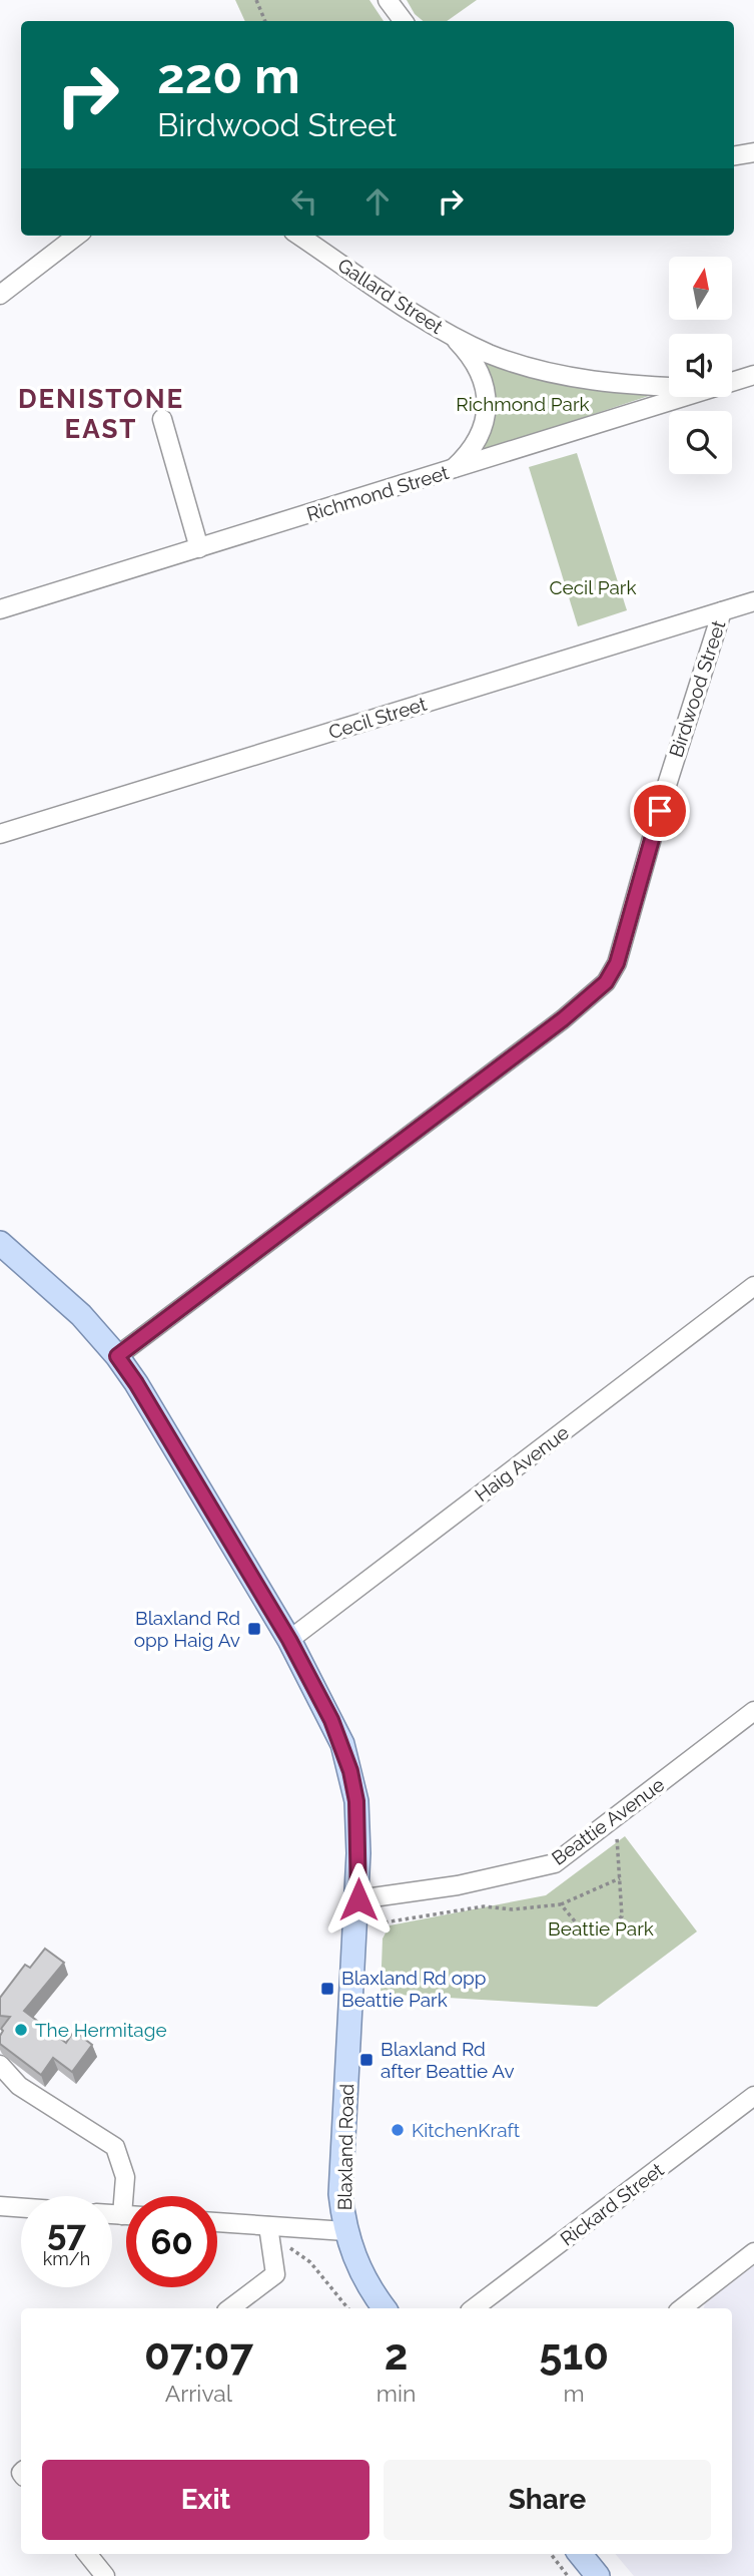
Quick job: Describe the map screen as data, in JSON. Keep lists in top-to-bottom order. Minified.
{"streets":{"main road":["Blaxland Road"],"street":["Gallard Street","Richmond Street","Birdwood Street","Cecil Street","Haig Avenue","Beattie Avenue","Rickard Street"]},"crossings":[["Gallard Street","Richmond Street"],["Birdwood Street","Cecil Street"],["Birdwood Street","Blaxland Road"],["Haig Avenue","Blaxland Road"],["Beattie Avenue","Blaxland Road"]],"districts":["DENISTONE EAST"],"parks":["Richmond Park","Cecil Park","Beattie Park"],"places":{"transit":["Blaxland Rd opp Haig Av","Blaxland Rd opp Beattie Park","Blaxland Rd after Beattie Av"],"other":["The Hermitage","KitchenKraft"]},"north":"top","page":{"turn":["220 m","Birdwood Street"],"speed":"57 km/h","limit":"60","eta":["07:07","Arrival","2","min","510","m"],"buttons":["Exit","Share"]}}
